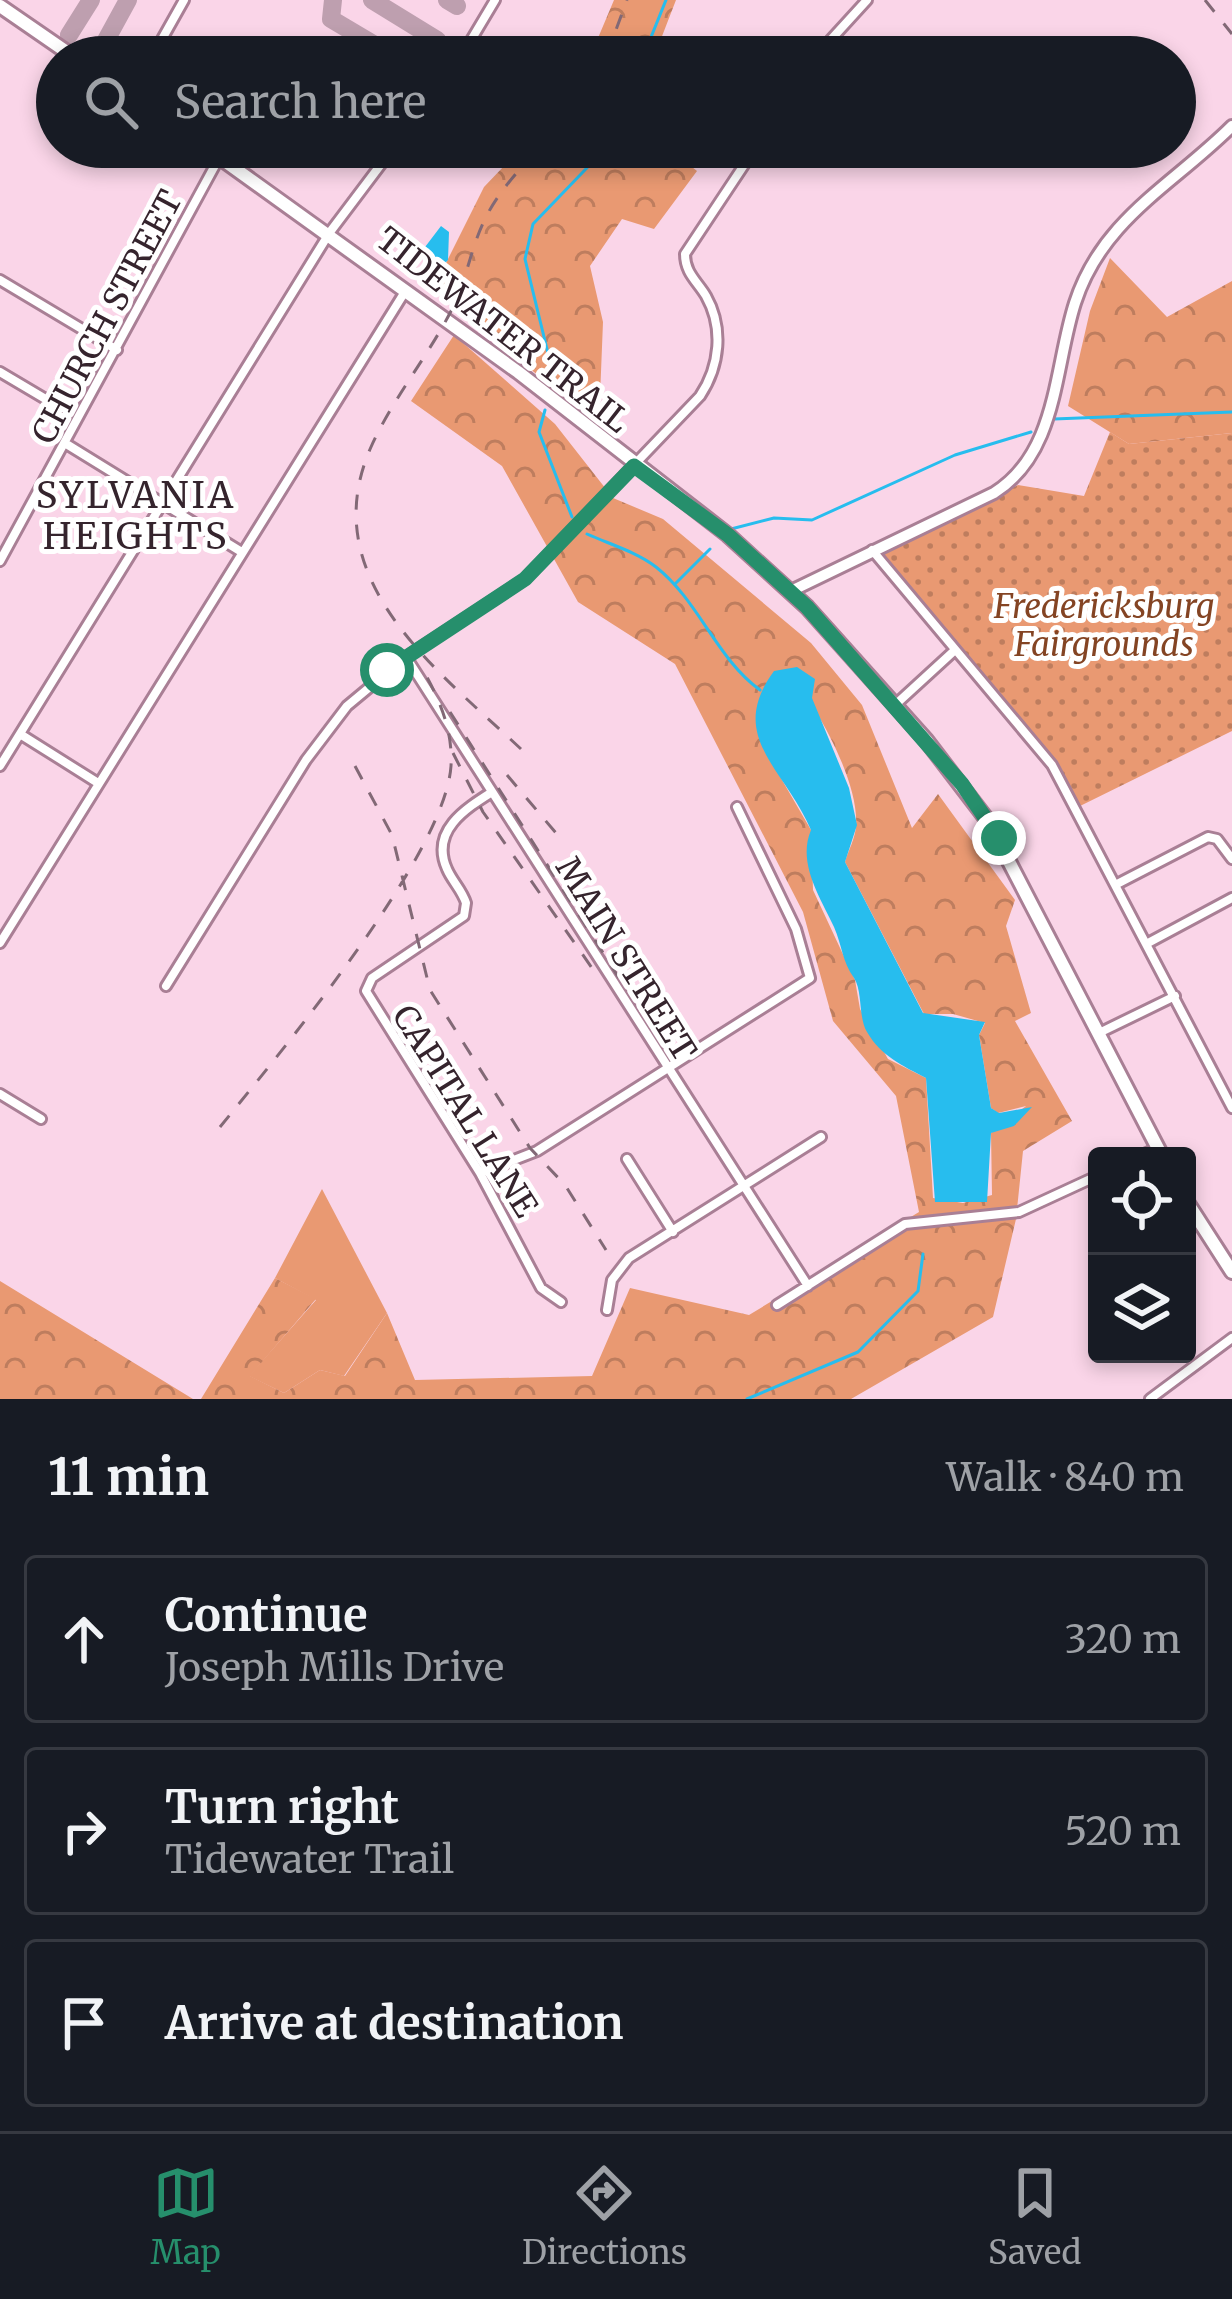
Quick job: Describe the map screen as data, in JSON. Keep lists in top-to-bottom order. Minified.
{"streets":{"main road":["TIDEWATER TRAIL"],"street":["CHURCH STREET","MAIN STREET","CAPITAL LANE"]},"crossings":[["MAIN STREET","CAPITAL LANE"]],"districts":["SYLVANIA HEIGHTS"],"parks":["Fredericksburg Fairgrounds"],"page":{"search":"Search here","heading":["11 min","Walk · 840 m"],"list":[["Continue","Joseph Mills Drive","320 m"],["Turn right","Tidewater Trail","520 m"],"Arrive at destination"],"nav":["Map","Directions","Saved"]}}
